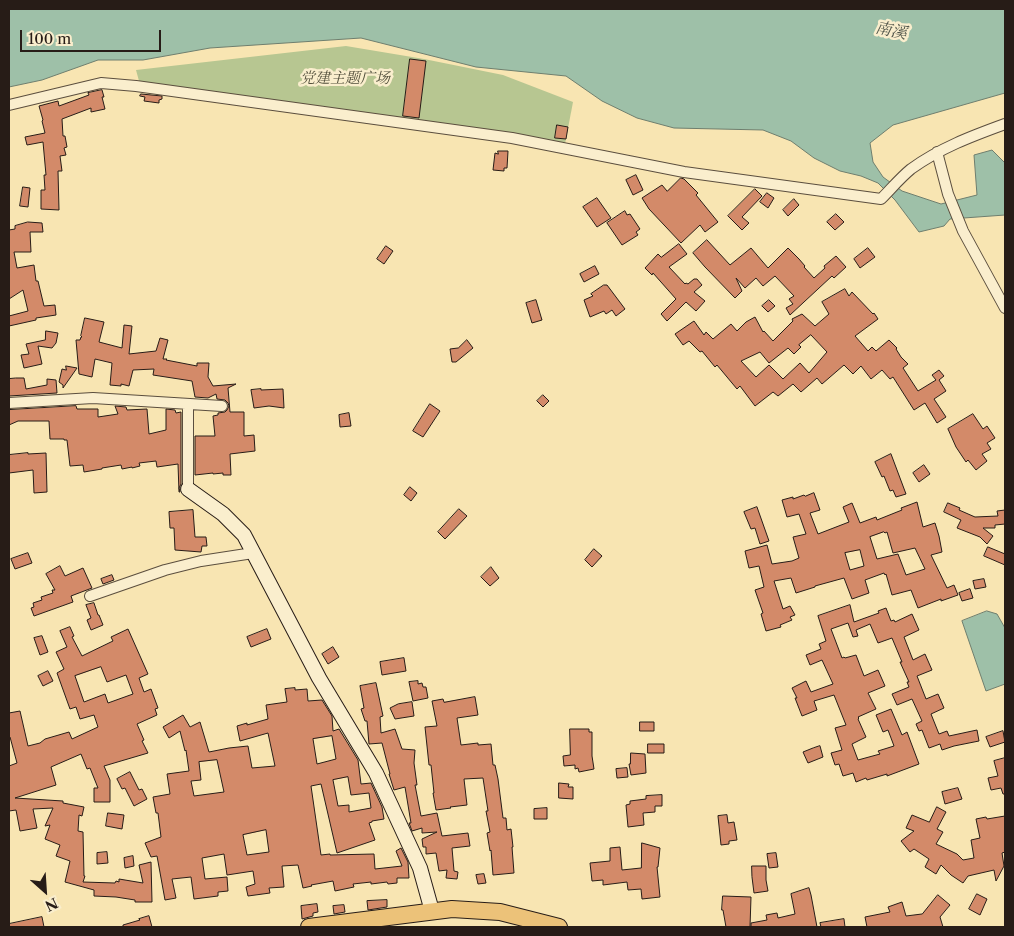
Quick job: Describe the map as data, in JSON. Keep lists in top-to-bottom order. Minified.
{"water":["南溪"],"parks":["党建主题广场"],"scale_bar":"100 m","north":"bottom right"}
